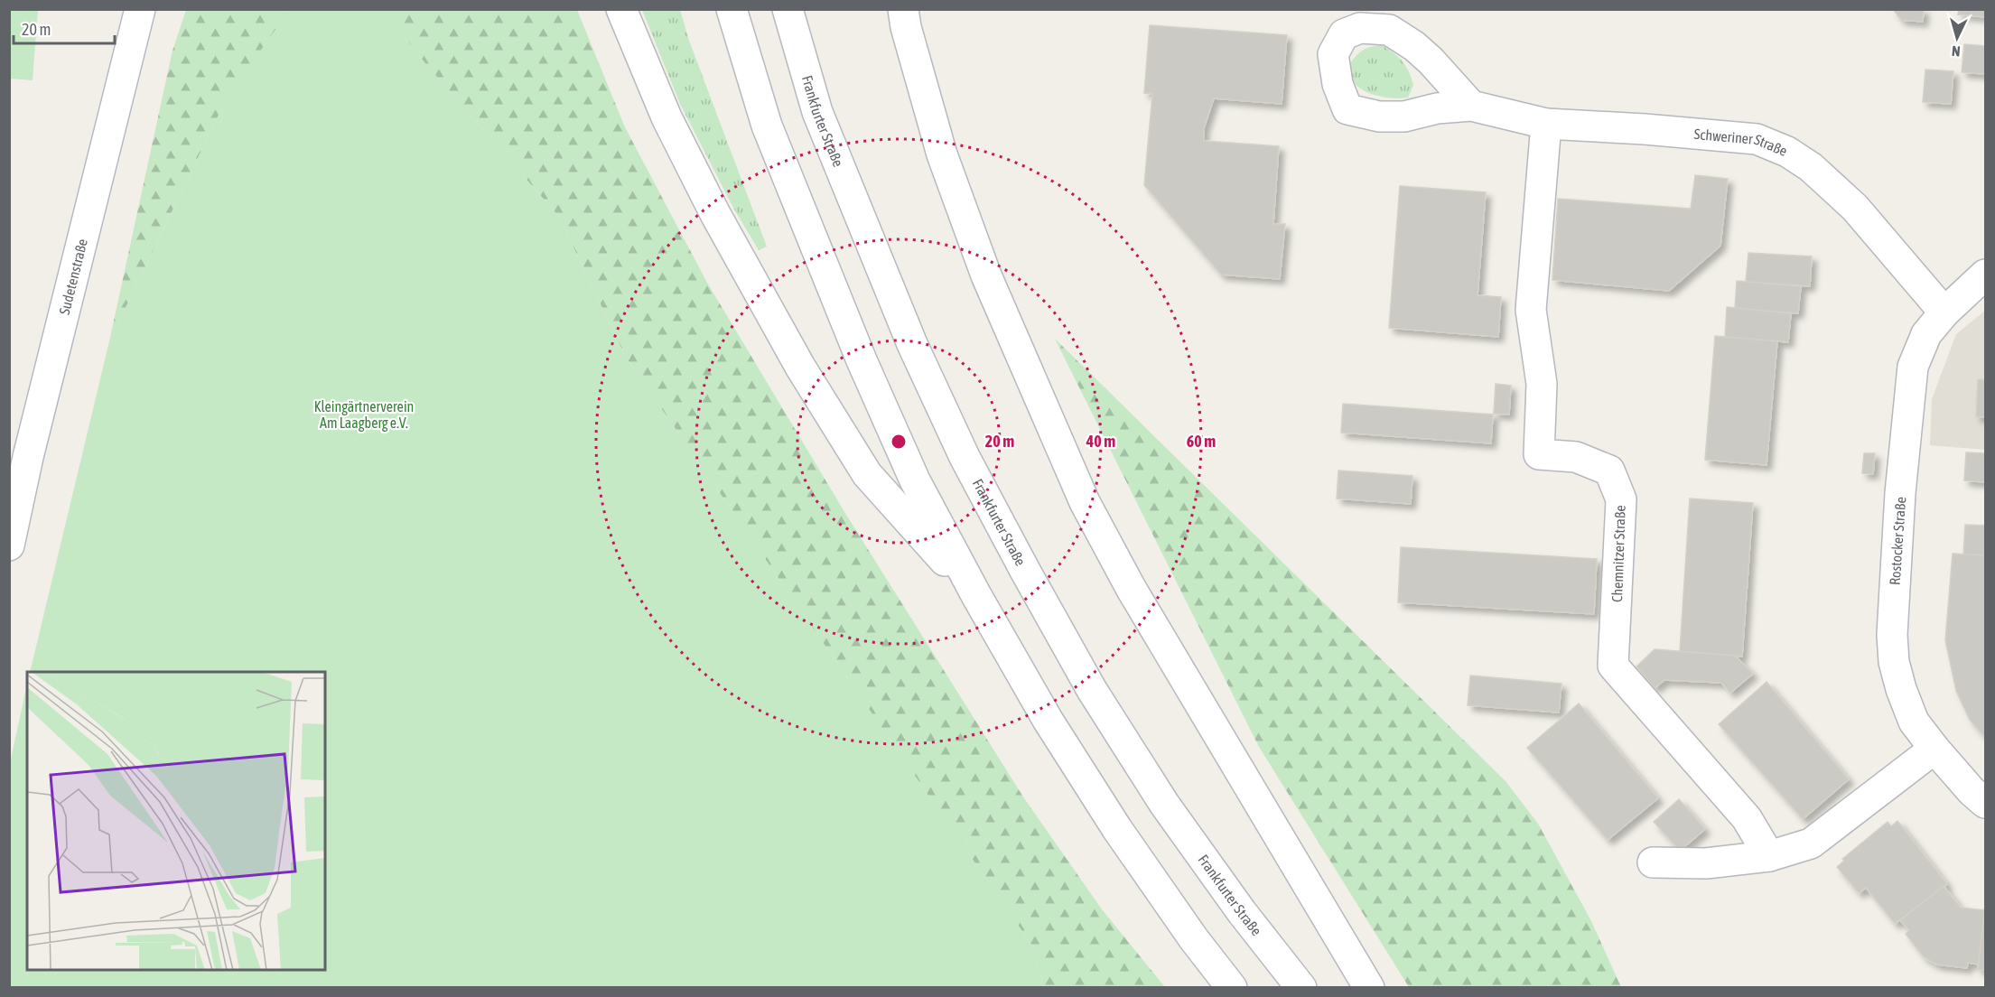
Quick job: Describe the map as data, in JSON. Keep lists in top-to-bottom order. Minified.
{"streets":{"street":["Frankfurter Straße","Schweriner Straße","Sudetenstraße","Rostocker Straße","Chemnitzer Straße"]},"crossings":[["Schweriner Straße","Rostocker Straße"],["Schweriner Straße","Chemnitzer Straße"]],"parks":["Kleingärtnerverein Am Laagberg e.V."],"scale_bar":"20 m","north":"bottom","rings":["20 m","40 m","60 m"]}
